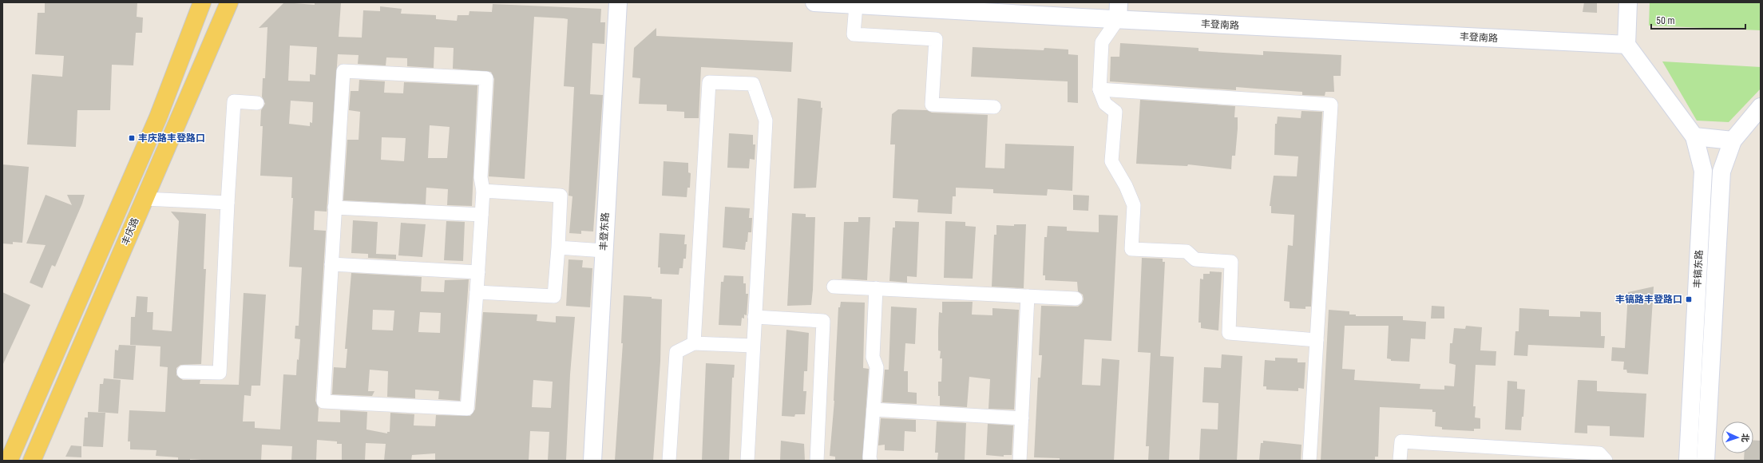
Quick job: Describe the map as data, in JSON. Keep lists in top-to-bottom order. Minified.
{"streets":{"main road":["丰庆路"],"street":["丰登南路","丰登东路","丰镐东路"]},"crossings":[["丰登南路","丰镐东路"]],"places":{"transit":["丰庆路丰登路口","丰镐路丰登路口"]},"scale_bar":"50 m","north":"right"}
